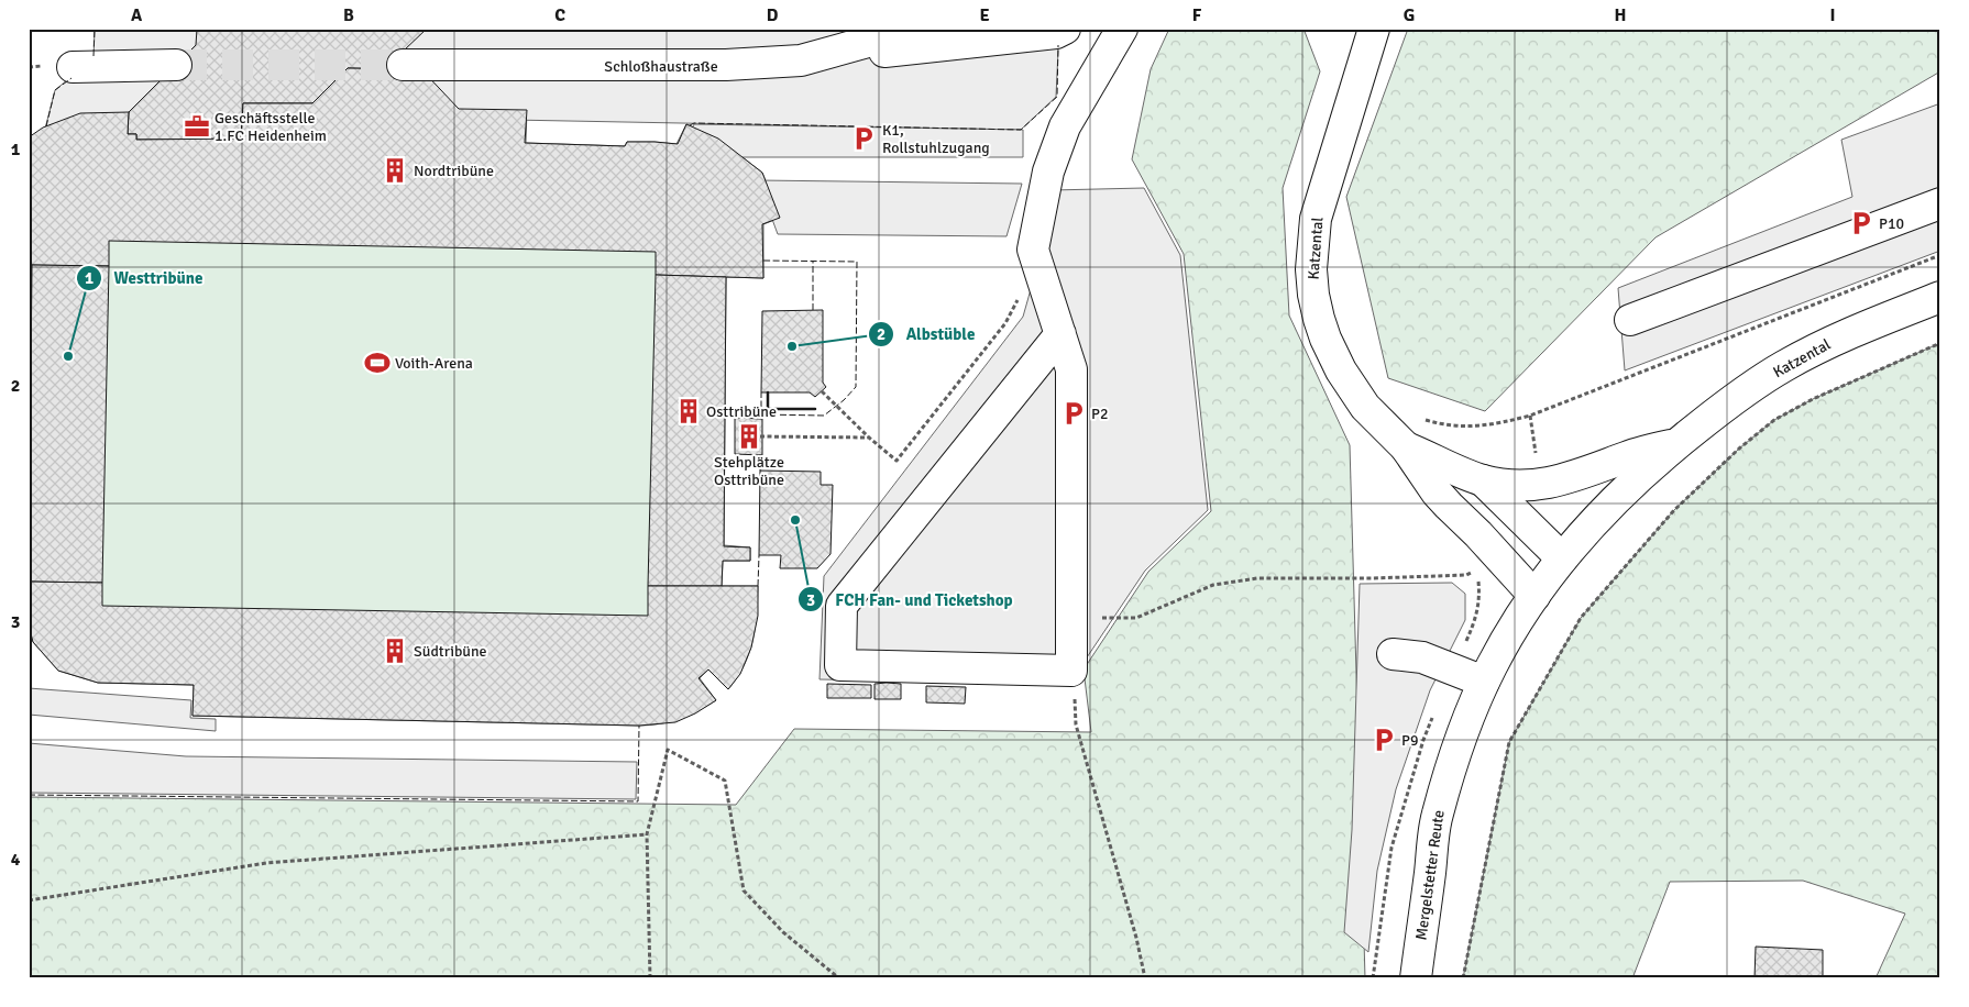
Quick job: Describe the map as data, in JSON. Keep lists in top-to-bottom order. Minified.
{"streets":{"street":["Schloßhaustraße","Katzental","Mergelstetter Reute"]},"crossings":[["Katzental","Mergelstetter Reute"]],"places":{"office":["Geschäftsstelle 1.FC Heidenheim"],"parking":["K1, Rollstuhlzugang","P10","P2","P9"],"building":["Nordtribüne","Osttribüne","Stehplätze Osttribüne","Südtribüne"],"other":["Albstüble","Westtribüne","FCH Fan- und Ticketshop"],"sports":["Voith-Arena"]},"grid":{"columns":["A","B","C","D","E","F","G","H","I"],"rows":["1","2","3","4"]}}
